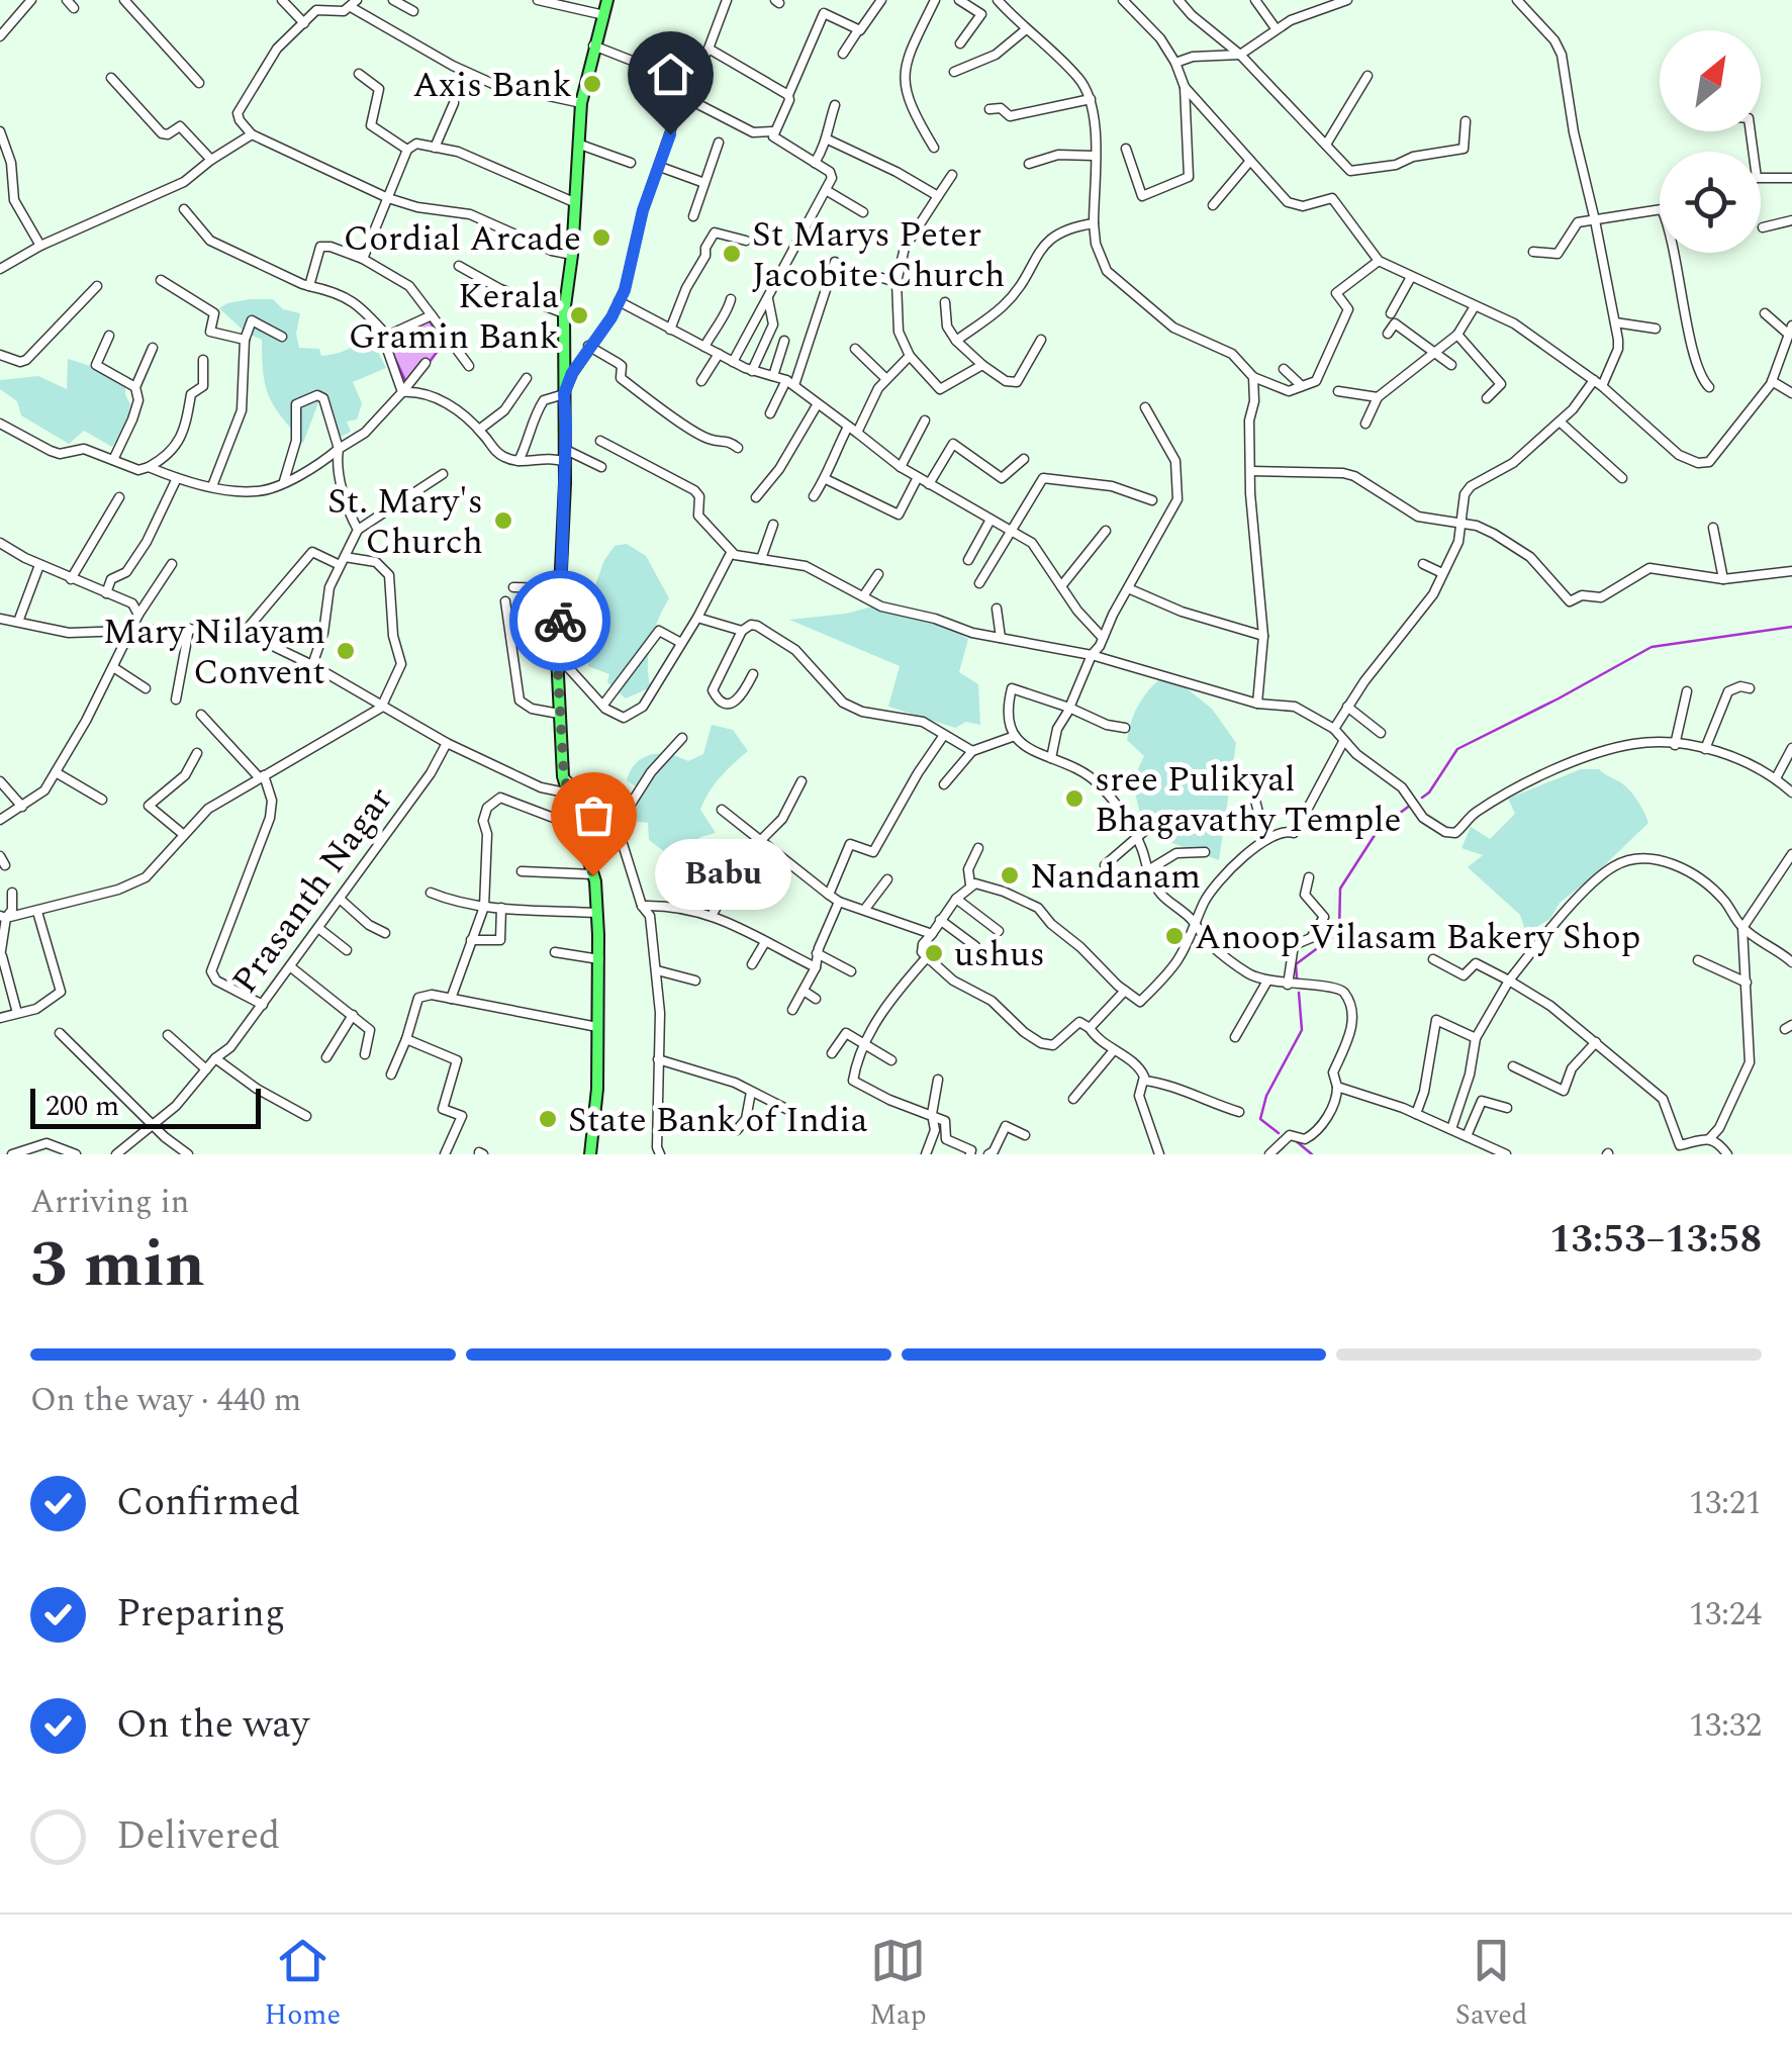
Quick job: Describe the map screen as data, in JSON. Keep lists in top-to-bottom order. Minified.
{"streets":{"street":["Prasanth Nagar"]},"places":["Axis Bank","Cordial Arcade","St Marys Peter Jacobite Church","Kerala Gramin Bank","St. Mary's Church","Mary Nilayam Convent","sree Pulikyal Bhagavathy Temple","Babu","Nandanam","Anoop Vilasam Bakery Shop","ushus","State Bank of India"],"scale_bar":"200 m","north":"top right","page":{"bubble":"Babu","scale":"200 m","heading":["3 min","Arriving in","13:53–13:58"],"bar":"On the way · 440 m","list":[["Confirmed","13:21"],["Preparing","13:24"],["On the way","13:32"],"Delivered"],"tabs":["Home","Map","Saved"]}}
